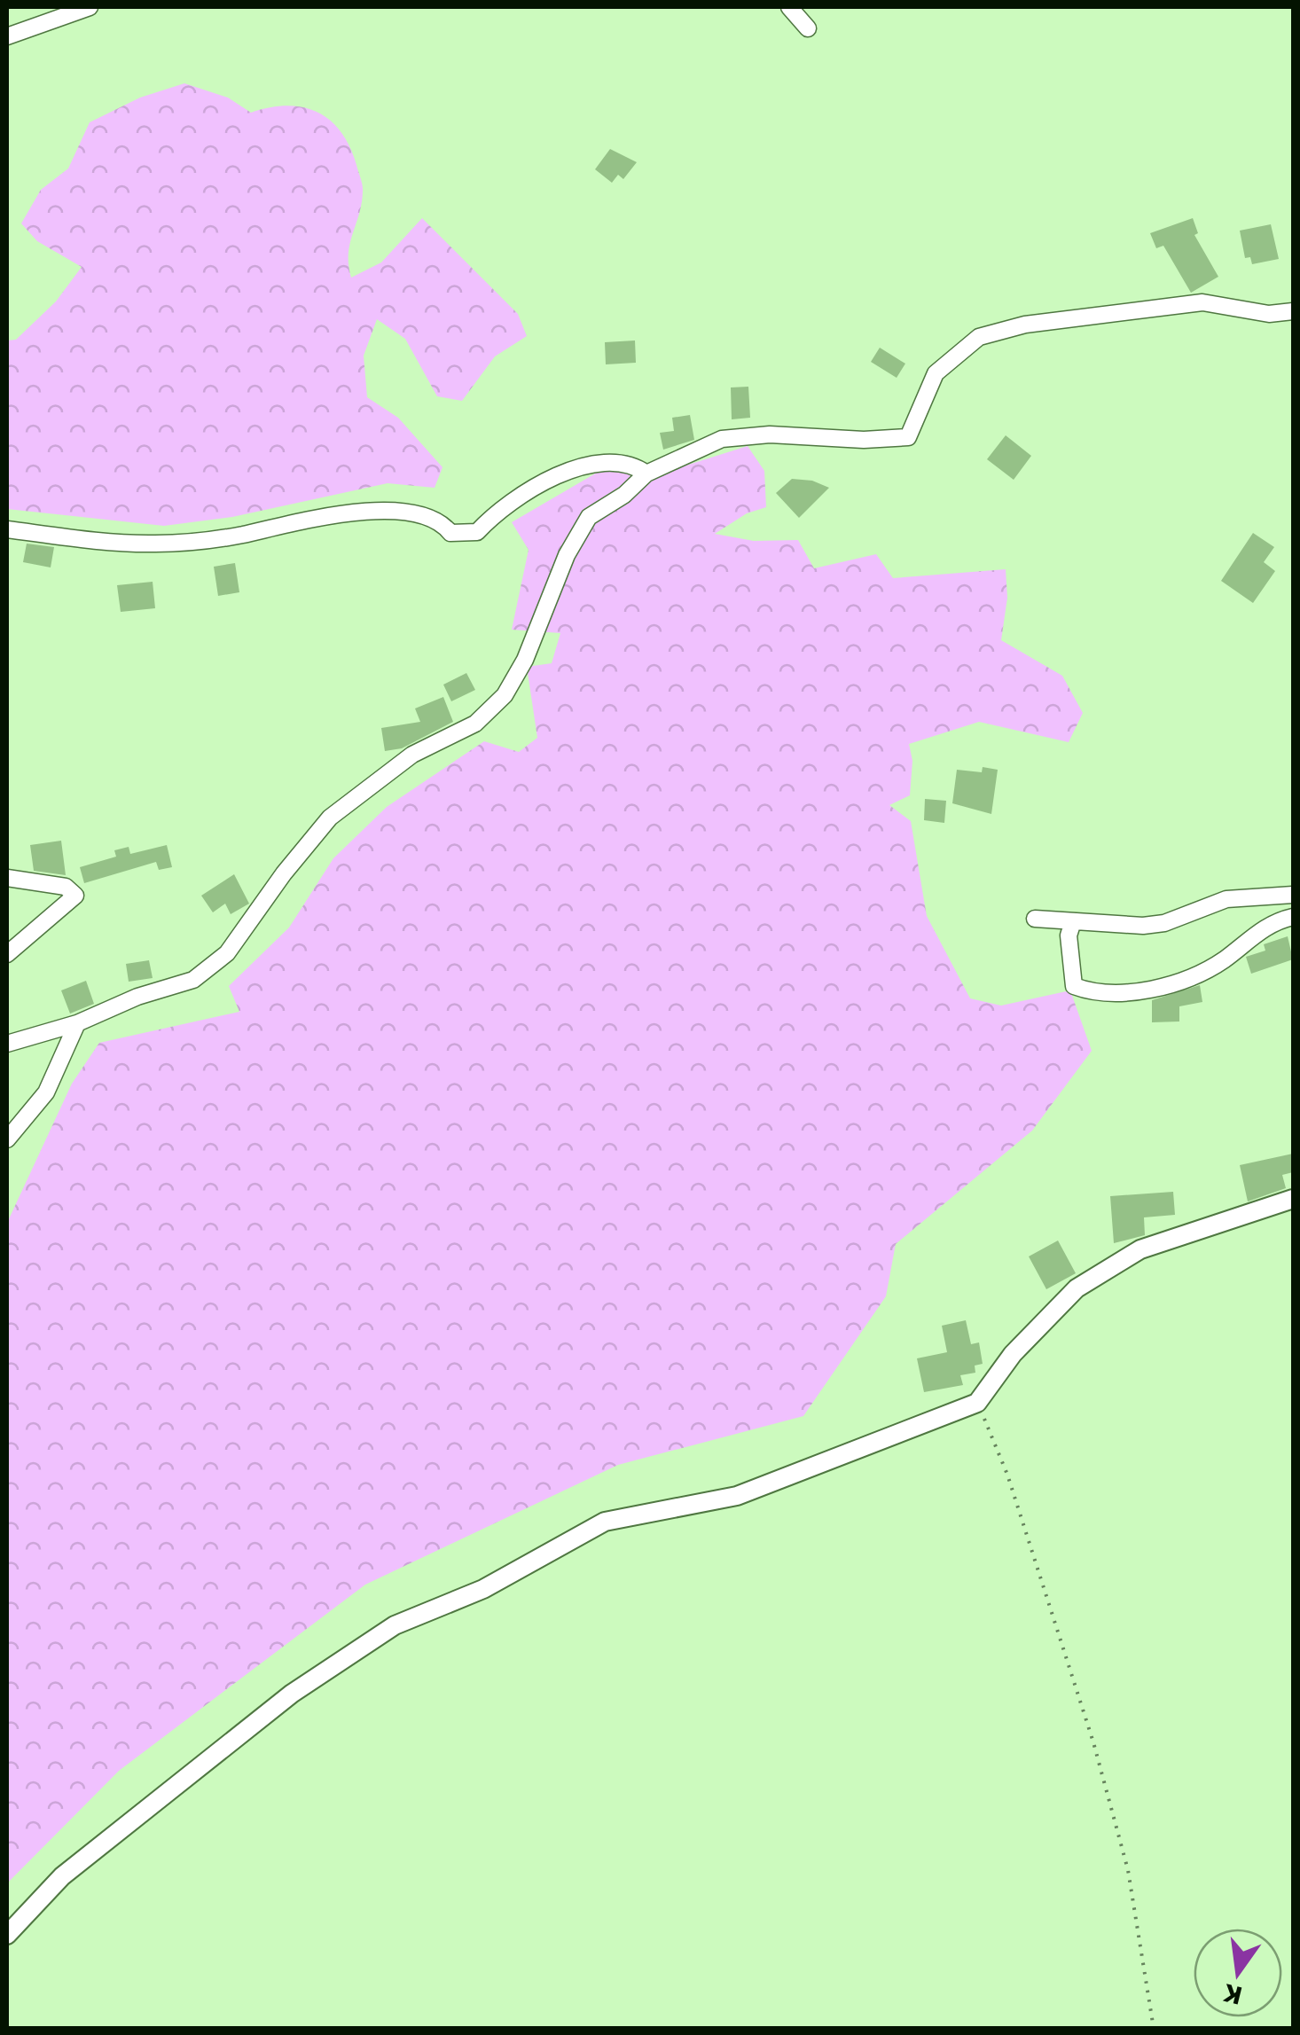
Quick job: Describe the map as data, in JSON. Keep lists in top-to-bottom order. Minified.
{"north":"bottom"}
